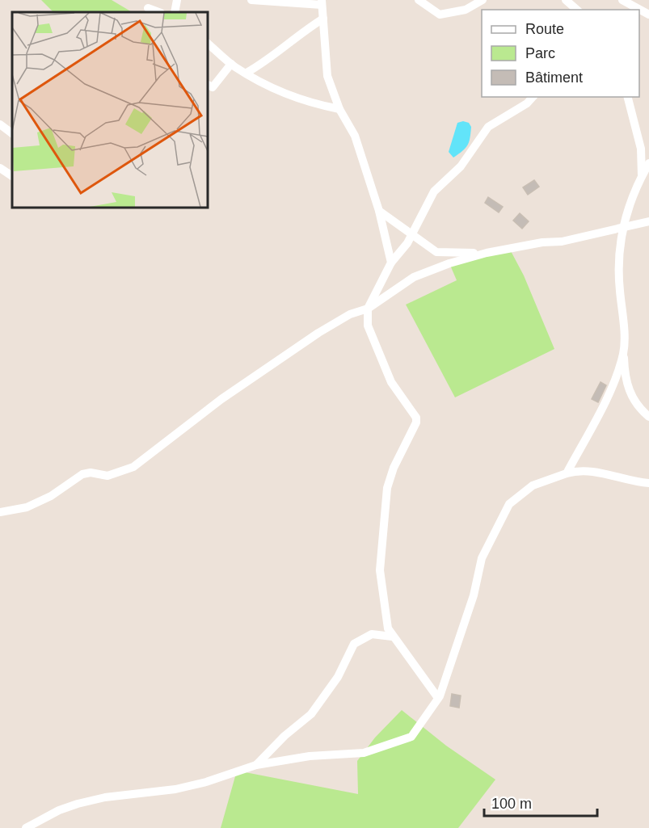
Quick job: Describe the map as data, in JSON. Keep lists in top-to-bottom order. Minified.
{"legend":["Route","Parc","Bâtiment"],"scale_bar":"100 m"}
